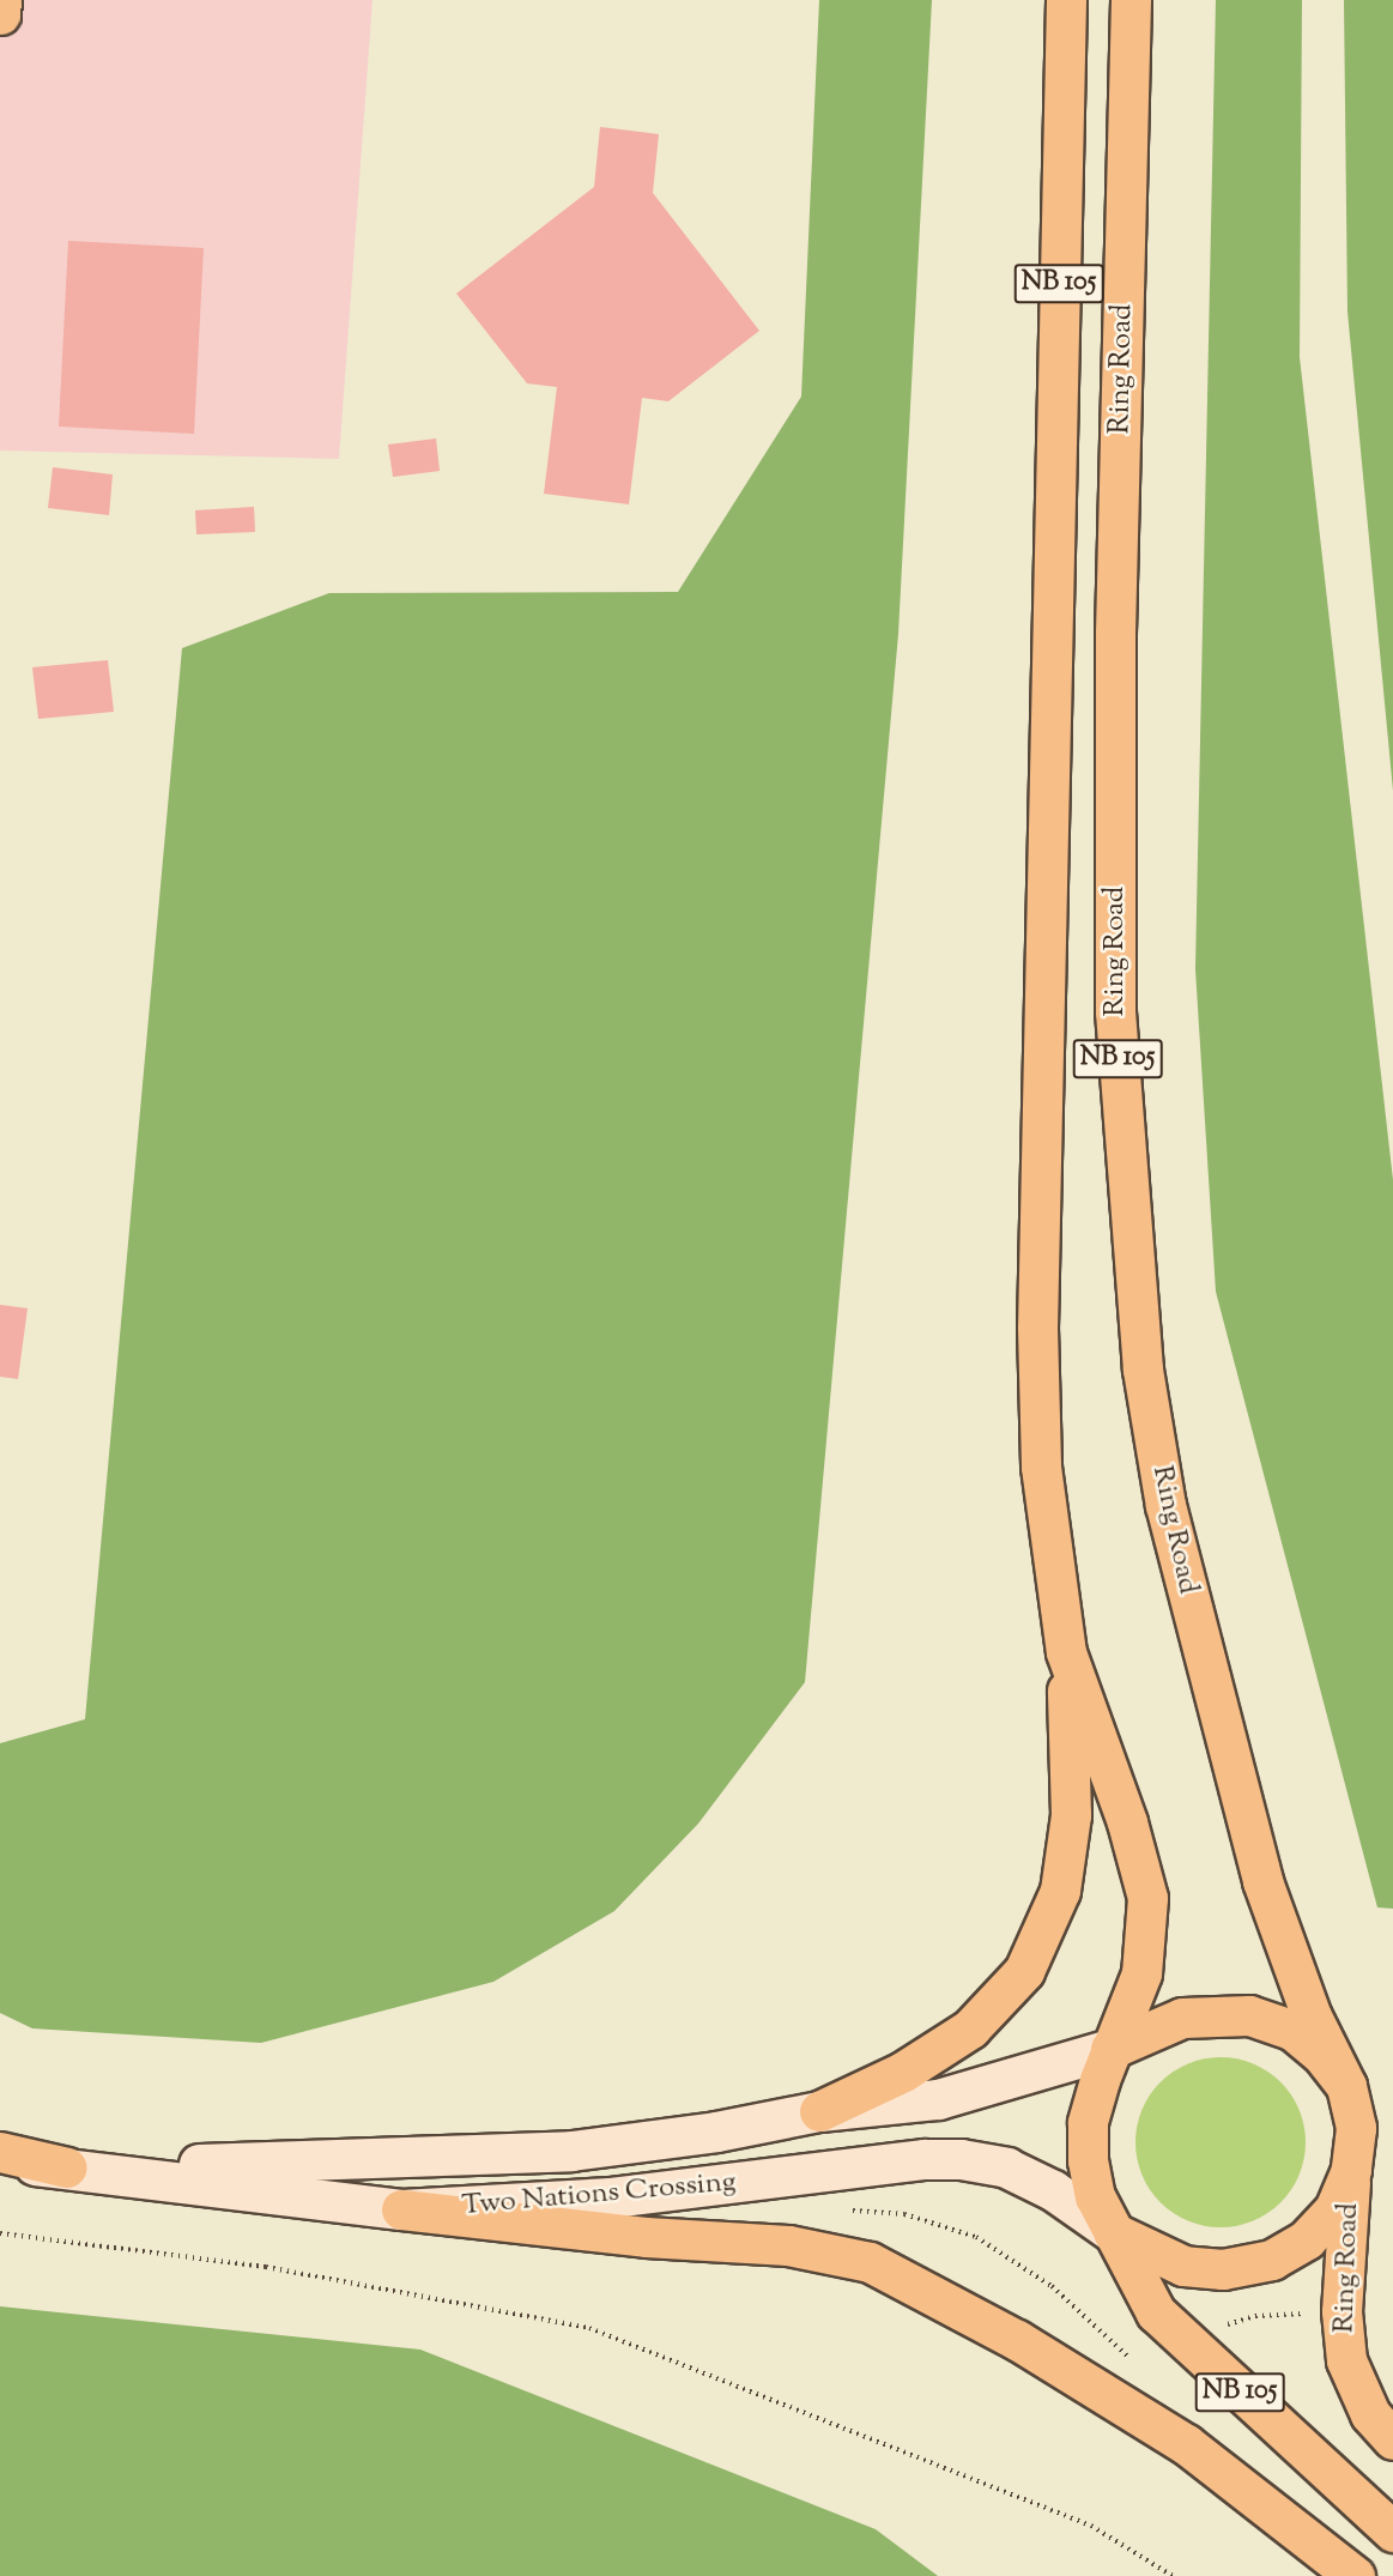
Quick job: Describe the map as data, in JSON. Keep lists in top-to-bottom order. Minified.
{"streets":{"main road":["NB 105","Ring Road","Two Nations Crossing"]},"crossings":[["NB 105","Two Nations Crossing"]]}
